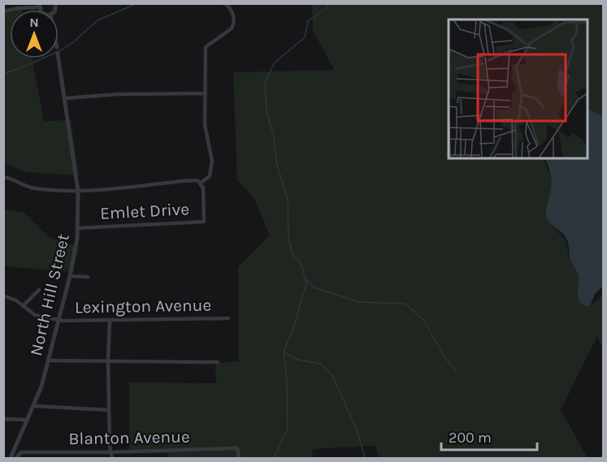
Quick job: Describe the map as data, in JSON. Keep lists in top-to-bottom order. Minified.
{"streets":{"street":["Emlet Drive","North Hill Street","Lexington Avenue","Blanton Avenue"]},"crossings":[["Emlet Drive","North Hill Street"],["North Hill Street","Lexington Avenue"]],"scale_bar":"200 m","north":"top"}
